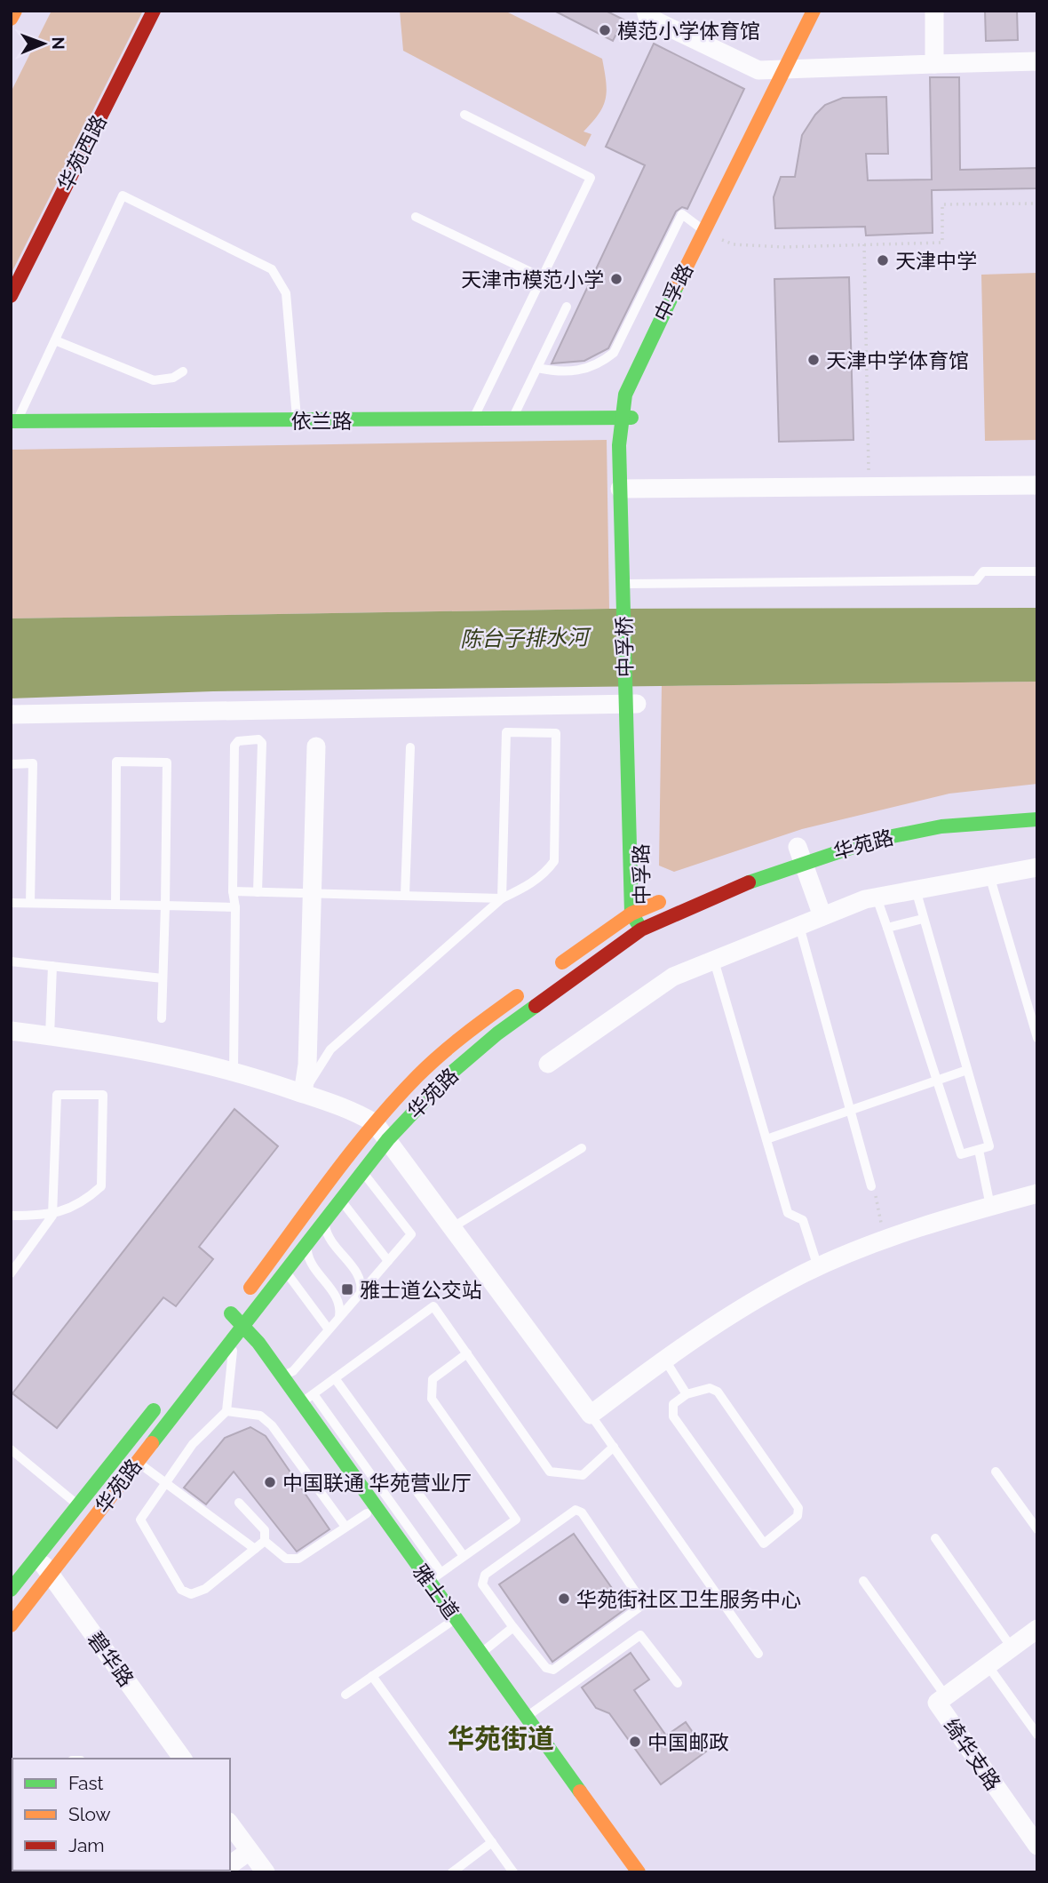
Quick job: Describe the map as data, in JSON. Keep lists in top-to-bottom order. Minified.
{"streets":{"main road":["华苑西路","中孚路","依兰路","中孚桥","华苑路","雅士道"],"street":["碧华路","绮华支路"]},"crossings":[["中孚路","依兰路"],["中孚路","中孚桥"],["中孚路","华苑路"],["华苑路","雅士道"],["华苑路","碧华路"]],"districts":["华苑街道"],"water":["陈台子排水河"],"places":{"other":["模范小学体育馆","天津中学","天津市模范小学","天津中学体育馆","中国联通 华苑营业厅","华苑街社区卫生服务中心","中国邮政"],"transit":["雅士道公交站"]},"legend":["Fast","Slow","Jam"],"north":"right"}
